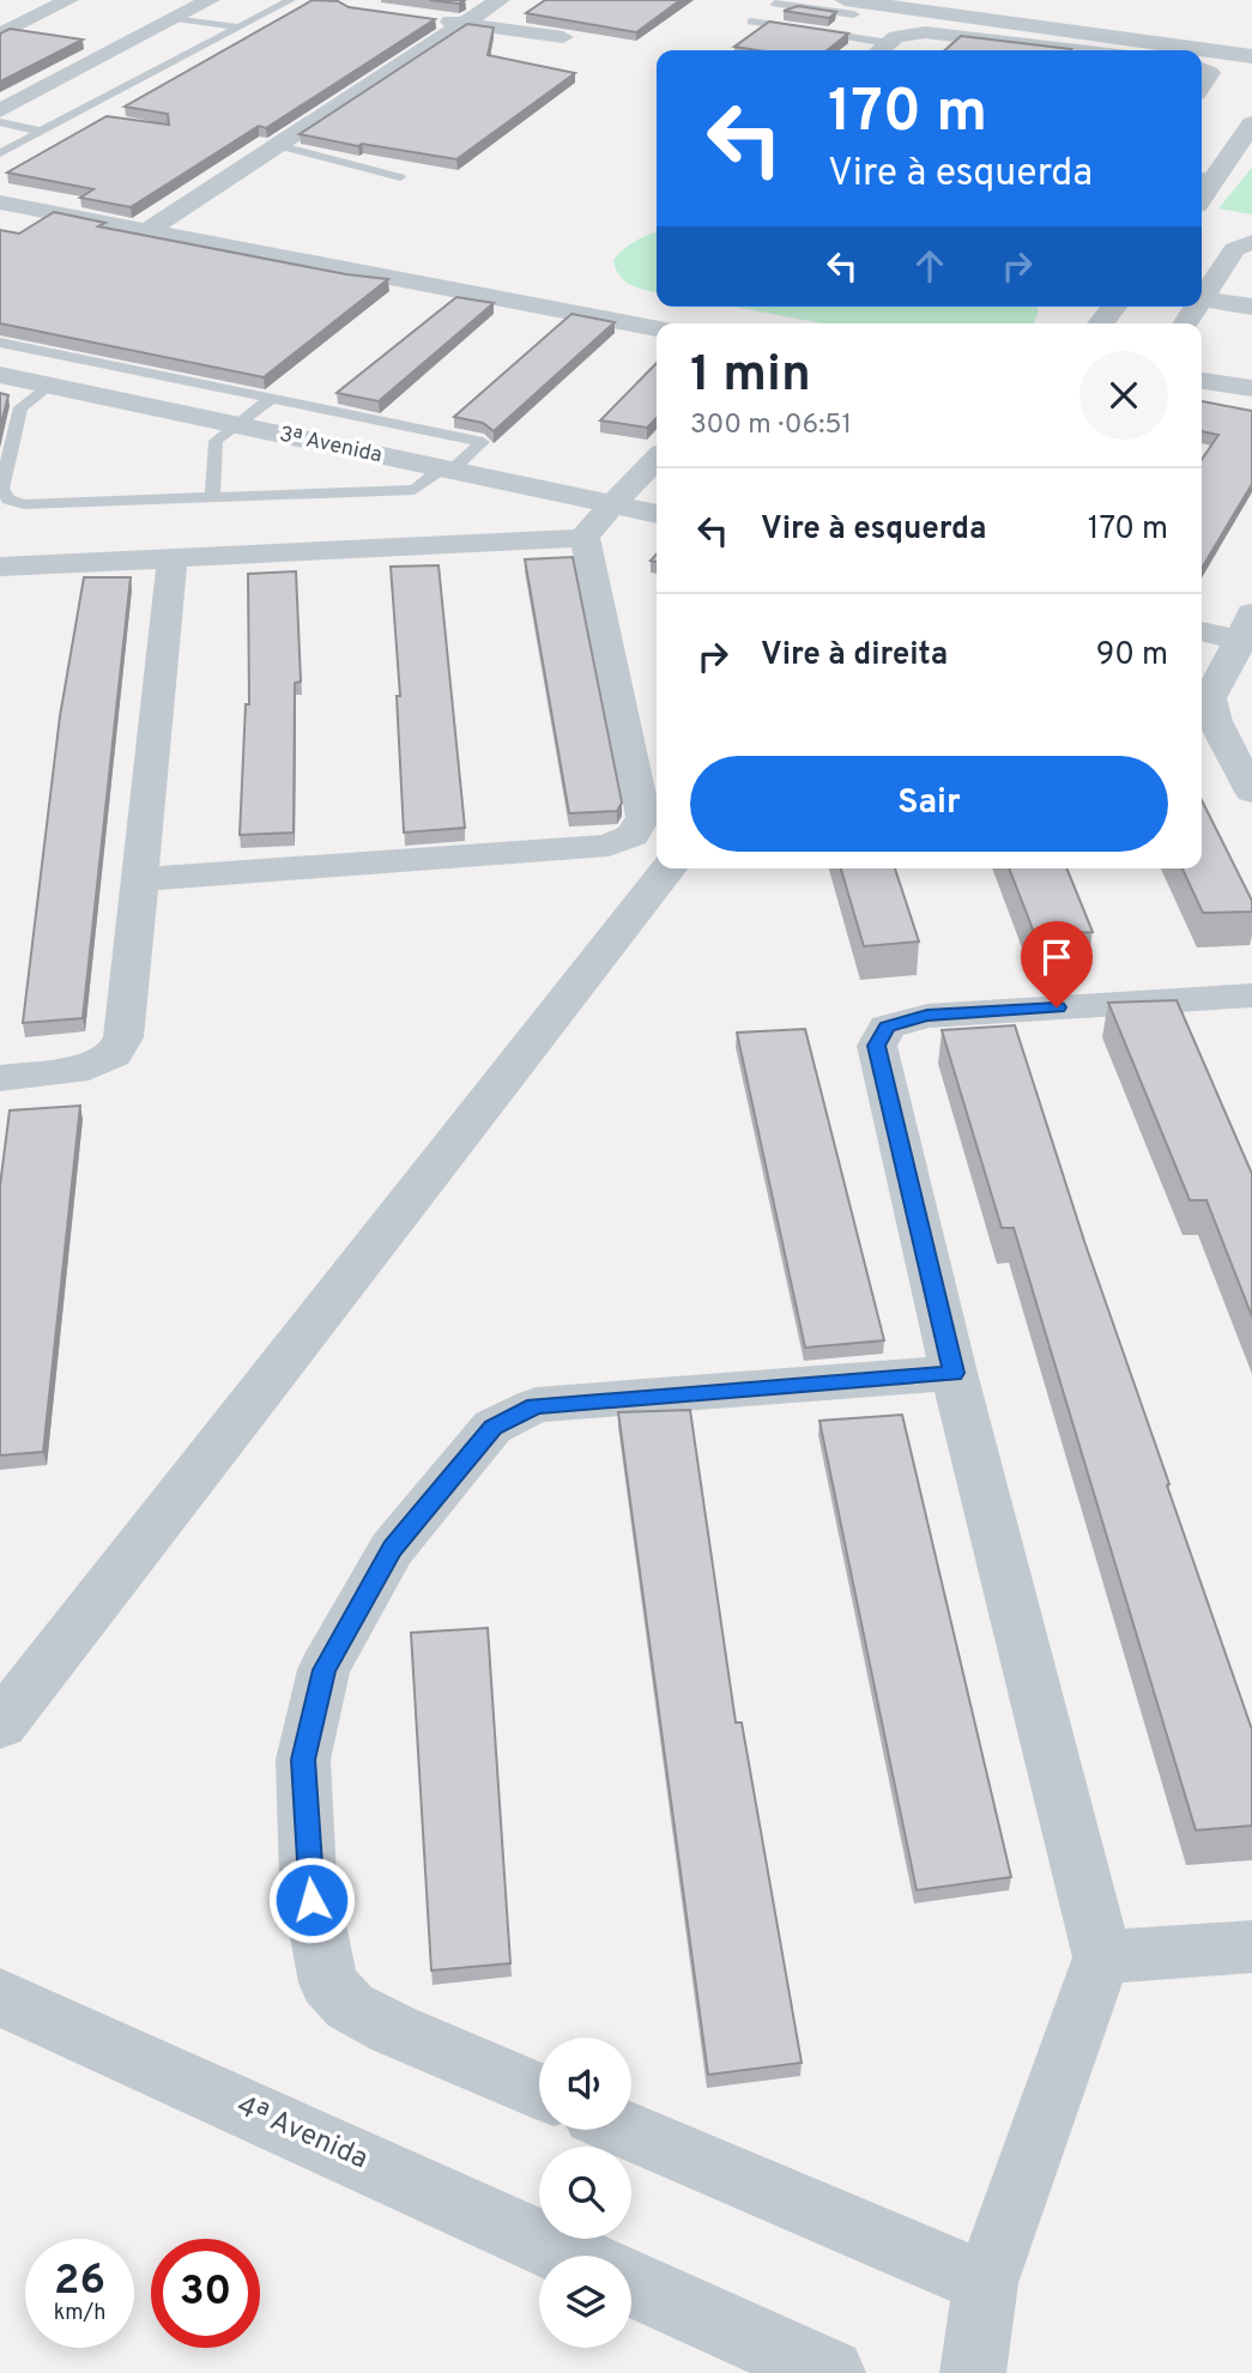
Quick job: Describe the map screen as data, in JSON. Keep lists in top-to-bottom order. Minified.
{"streets":{"street":["3ª Avenida","4ª Avenida"]},"page":{"turn":["170 m","Vire à esquerda"],"heading":["1 min","300 m · 06:51"],"list":[{"name":"Vire à esquerda","value":"170 m"},{"name":"Vire à direita","value":"90 m"}],"buttons":"Sair","speed":"26 km/h","limit":"30"}}
